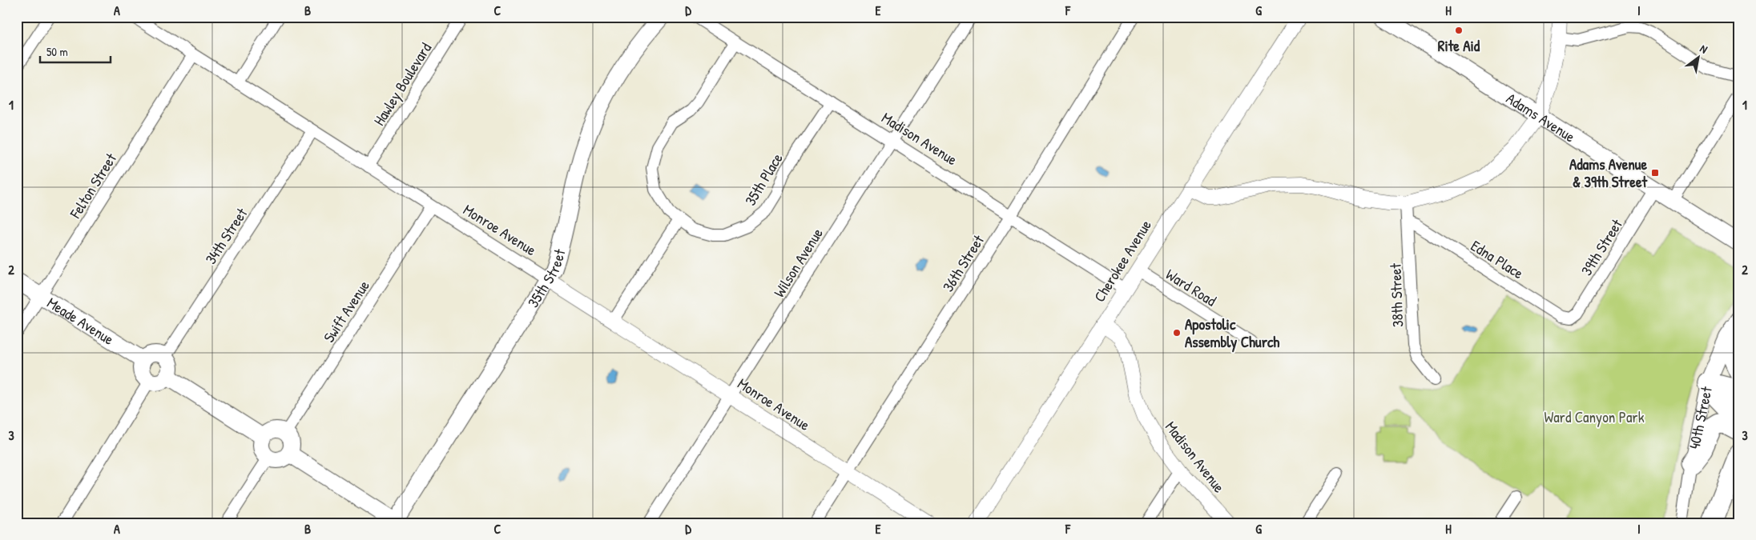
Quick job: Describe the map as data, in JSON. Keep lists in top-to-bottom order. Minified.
{"streets":{"main road":["Adams Avenue","35th Street","Meade Avenue","40th Street"],"street":["Hawley Boulevard","Madison Avenue","35th Place","Felton Street","Monroe Avenue","34th Street","39th Street","Edna Place","Cherokee Avenue","Wilson Avenue","36th Street","Ward Road","38th Street","Swift Avenue"]},"crossings":[["Hawley Boulevard","Monroe Avenue"],["Adams Avenue","39th Street"],["Madison Avenue","35th Place"],["Madison Avenue","Cherokee Avenue"],["Madison Avenue","Wilson Avenue"],["Madison Avenue","36th Street"],["Felton Street","Monroe Avenue"],["Felton Street","Meade Avenue"],["Monroe Avenue","34th Street"],["Monroe Avenue","Wilson Avenue"],["Monroe Avenue","36th Street"],["Monroe Avenue","35th Street"],["Monroe Avenue","Swift Avenue"],["34th Street","Meade Avenue"],["39th Street","Edna Place"],["Edna Place","38th Street"],["Cherokee Avenue","Ward Road"]],"parks":["Ward Canyon Park"],"places":{"other":["Rite Aid","Apostolic Assembly Church"],"transit":["Adams Avenue & 39th Street"]},"scale_bar":"50 m","north":"top right","grid":{"columns":["A","B","C","D","E","F","G","H","I"],"rows":["1","2","3"]}}
